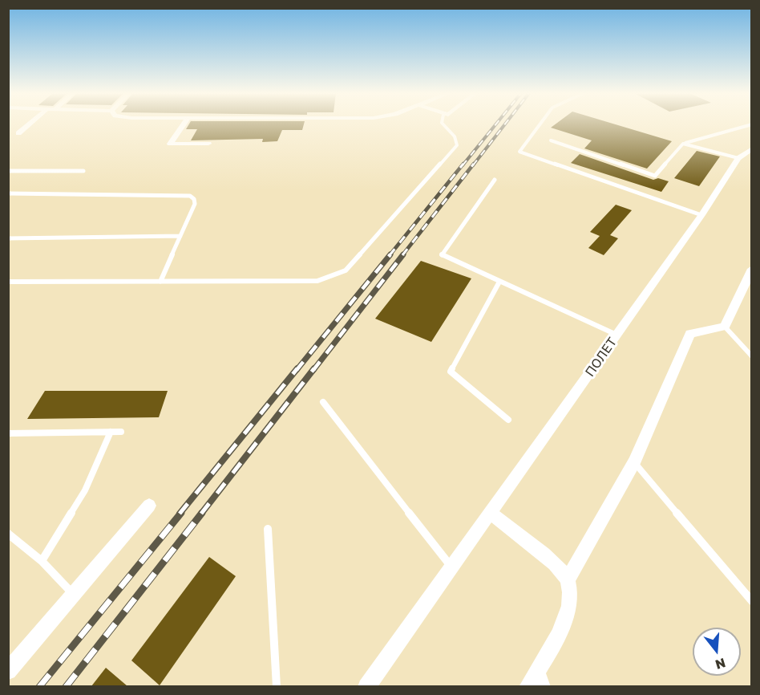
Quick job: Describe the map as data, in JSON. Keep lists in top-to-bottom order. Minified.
{"streets":{"street":["ПОЛЕТ"]},"north":"bottom"}
